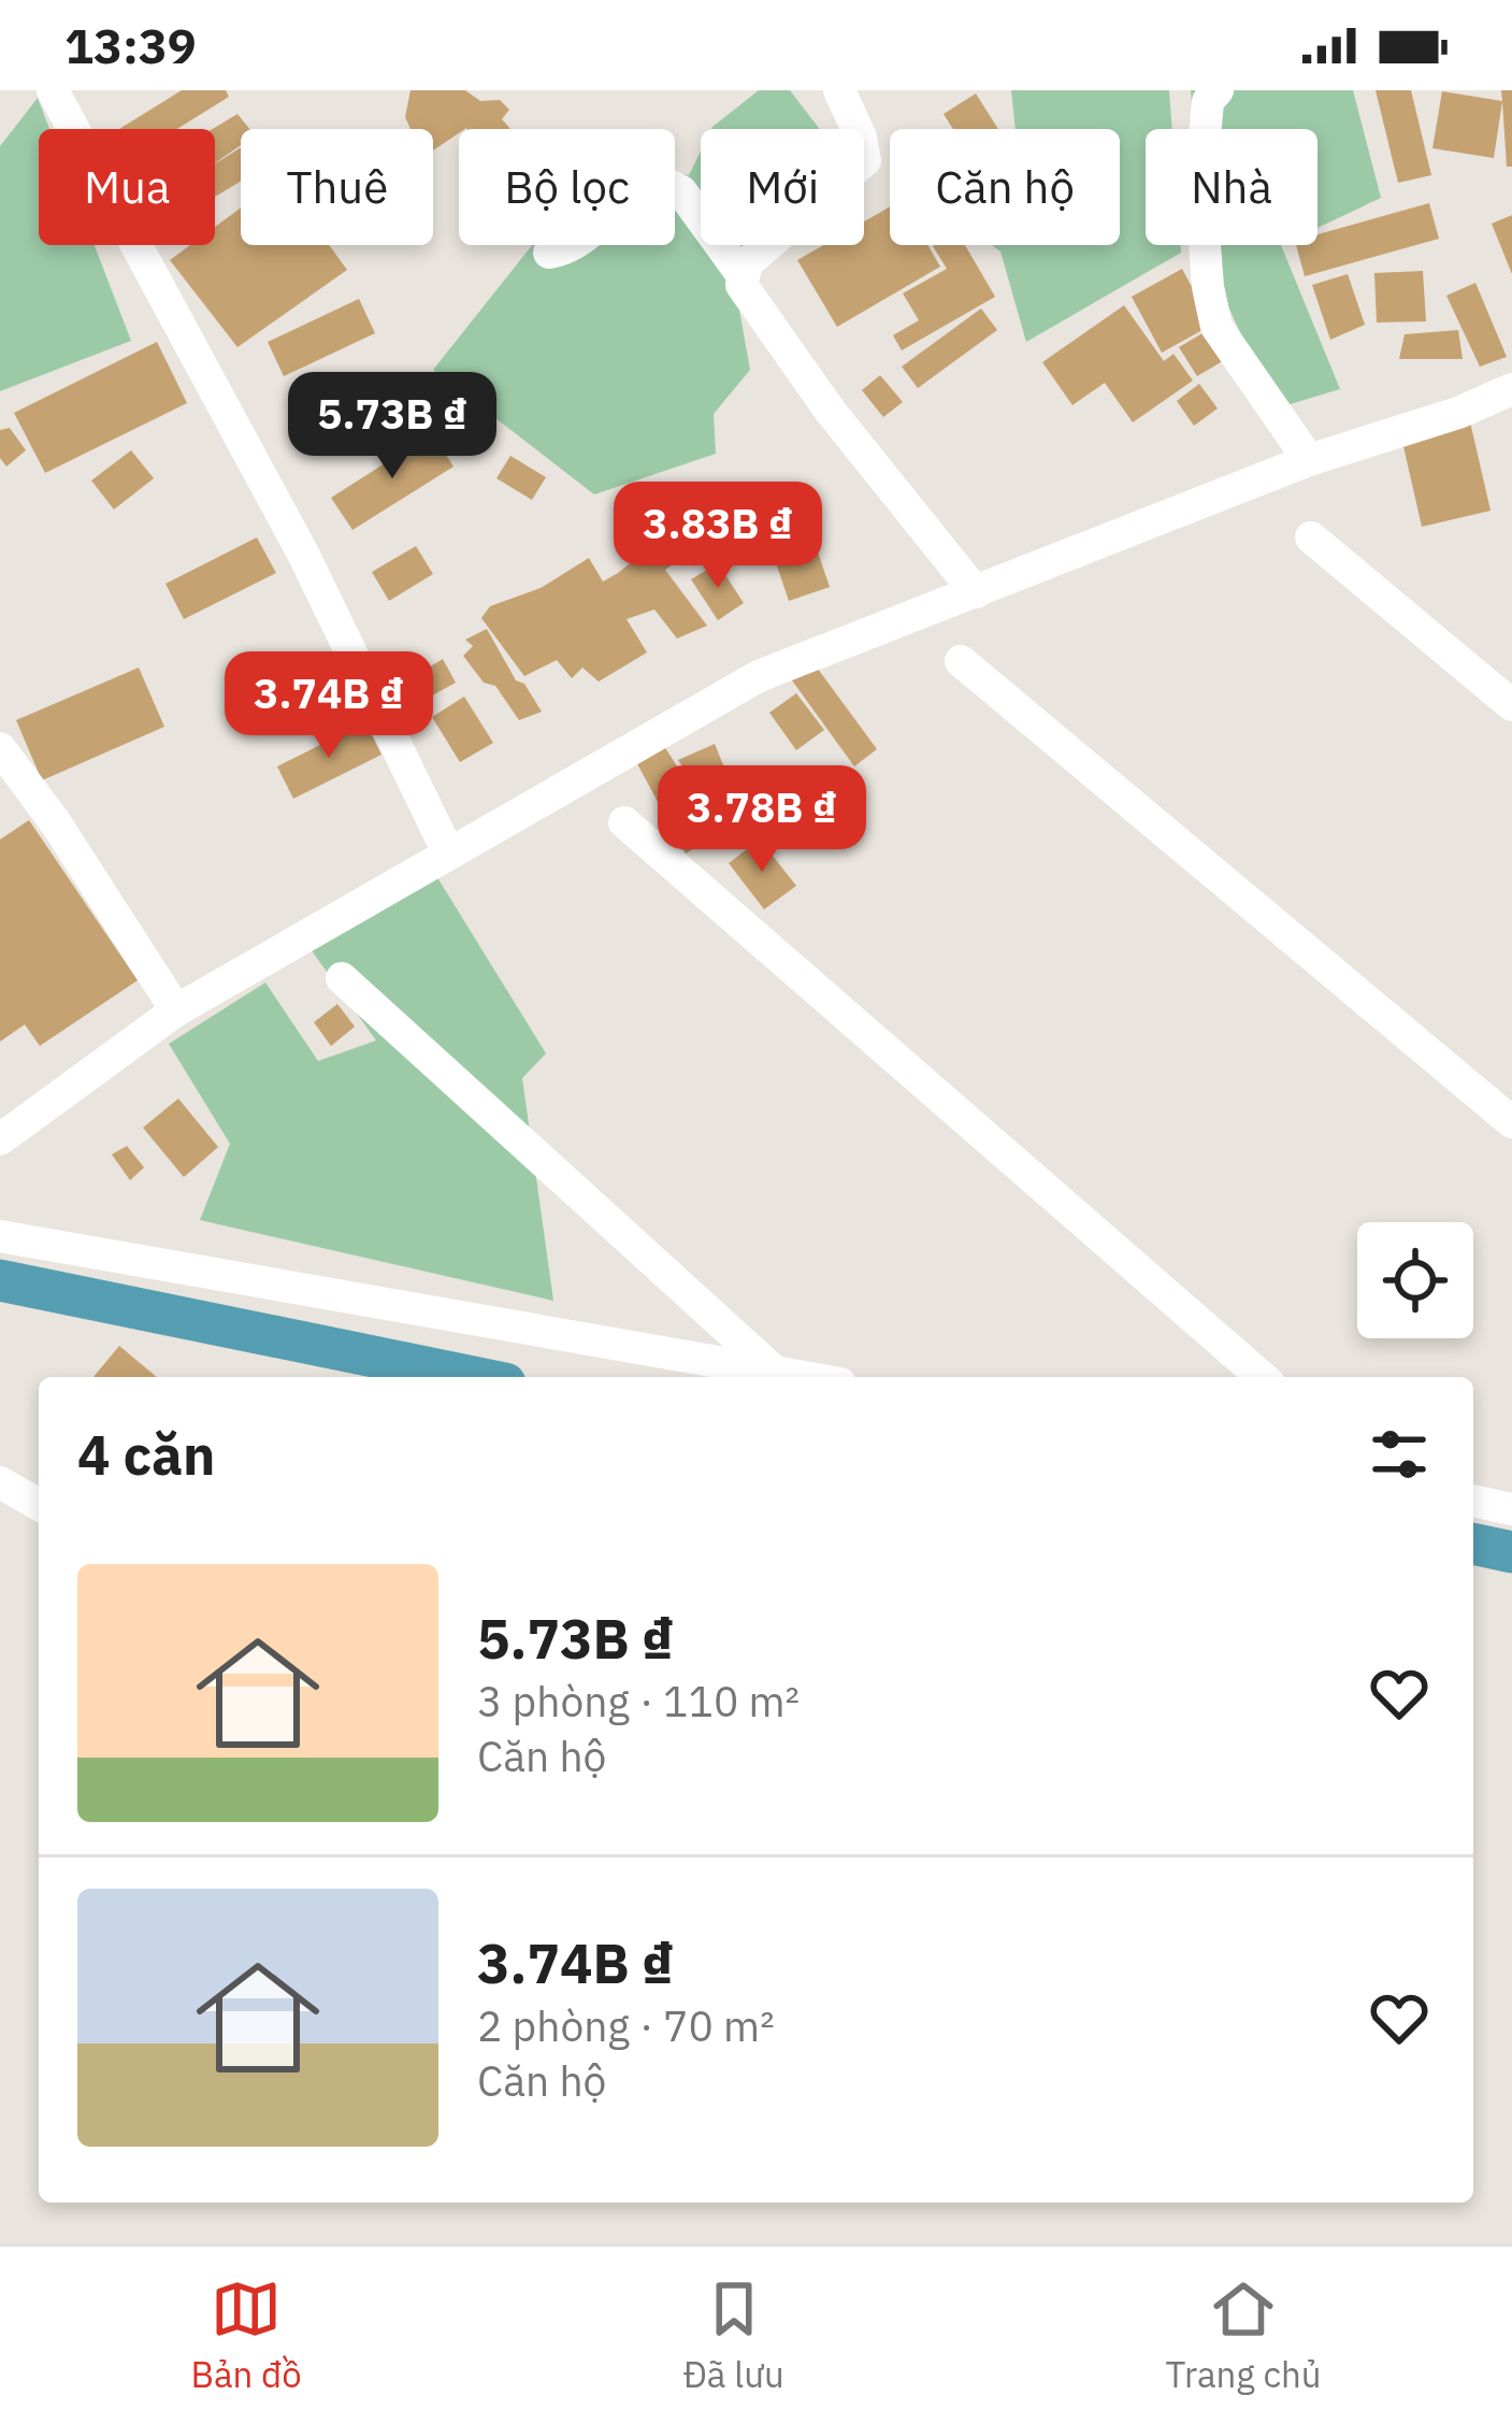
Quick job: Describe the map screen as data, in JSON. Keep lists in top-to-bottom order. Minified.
{"page":{"status":"13:39","chip":["Mua","Thuê","Bộ lọc","Mới","Căn hộ","Nhà"],"price":["5.73B ₫","3.83B ₫","3.74B ₫","3.78B ₫"],"heading":"4 căn","list":[{"name":"5.73B ₫","note":"3 phòng · 110 m² · Căn hộ"},{"name":"3.74B ₫","note":"2 phòng · 70 m² · Căn hộ"}],"tabs":["Bản đồ","Đã lưu","Trang chủ"]}}
